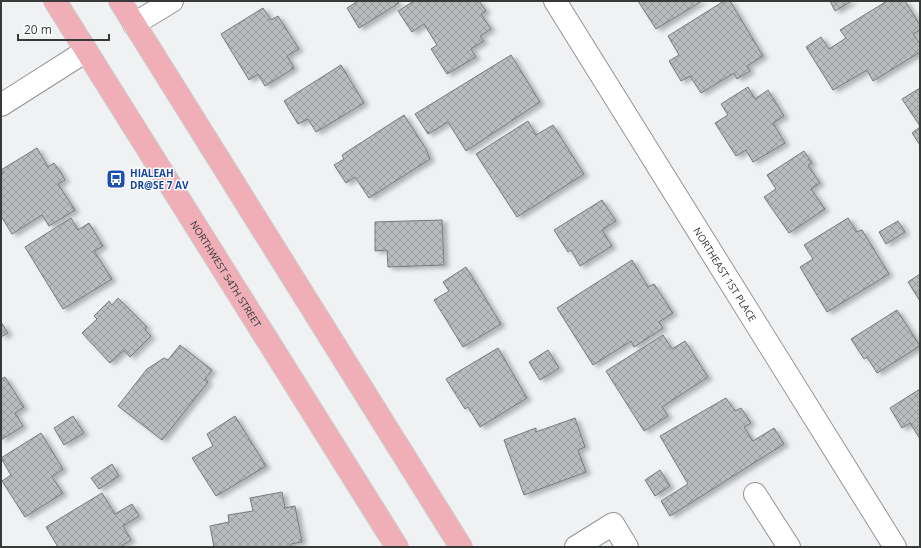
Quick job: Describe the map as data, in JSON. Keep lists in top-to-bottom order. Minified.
{"streets":{"main road":["NORTHWEST 54TH STREET"],"street":["NORTHEAST 1ST PLACE"]},"places":{"bus stop":["HIALEAH DR@SE 7 AV"]},"scale_bar":"20 m"}
